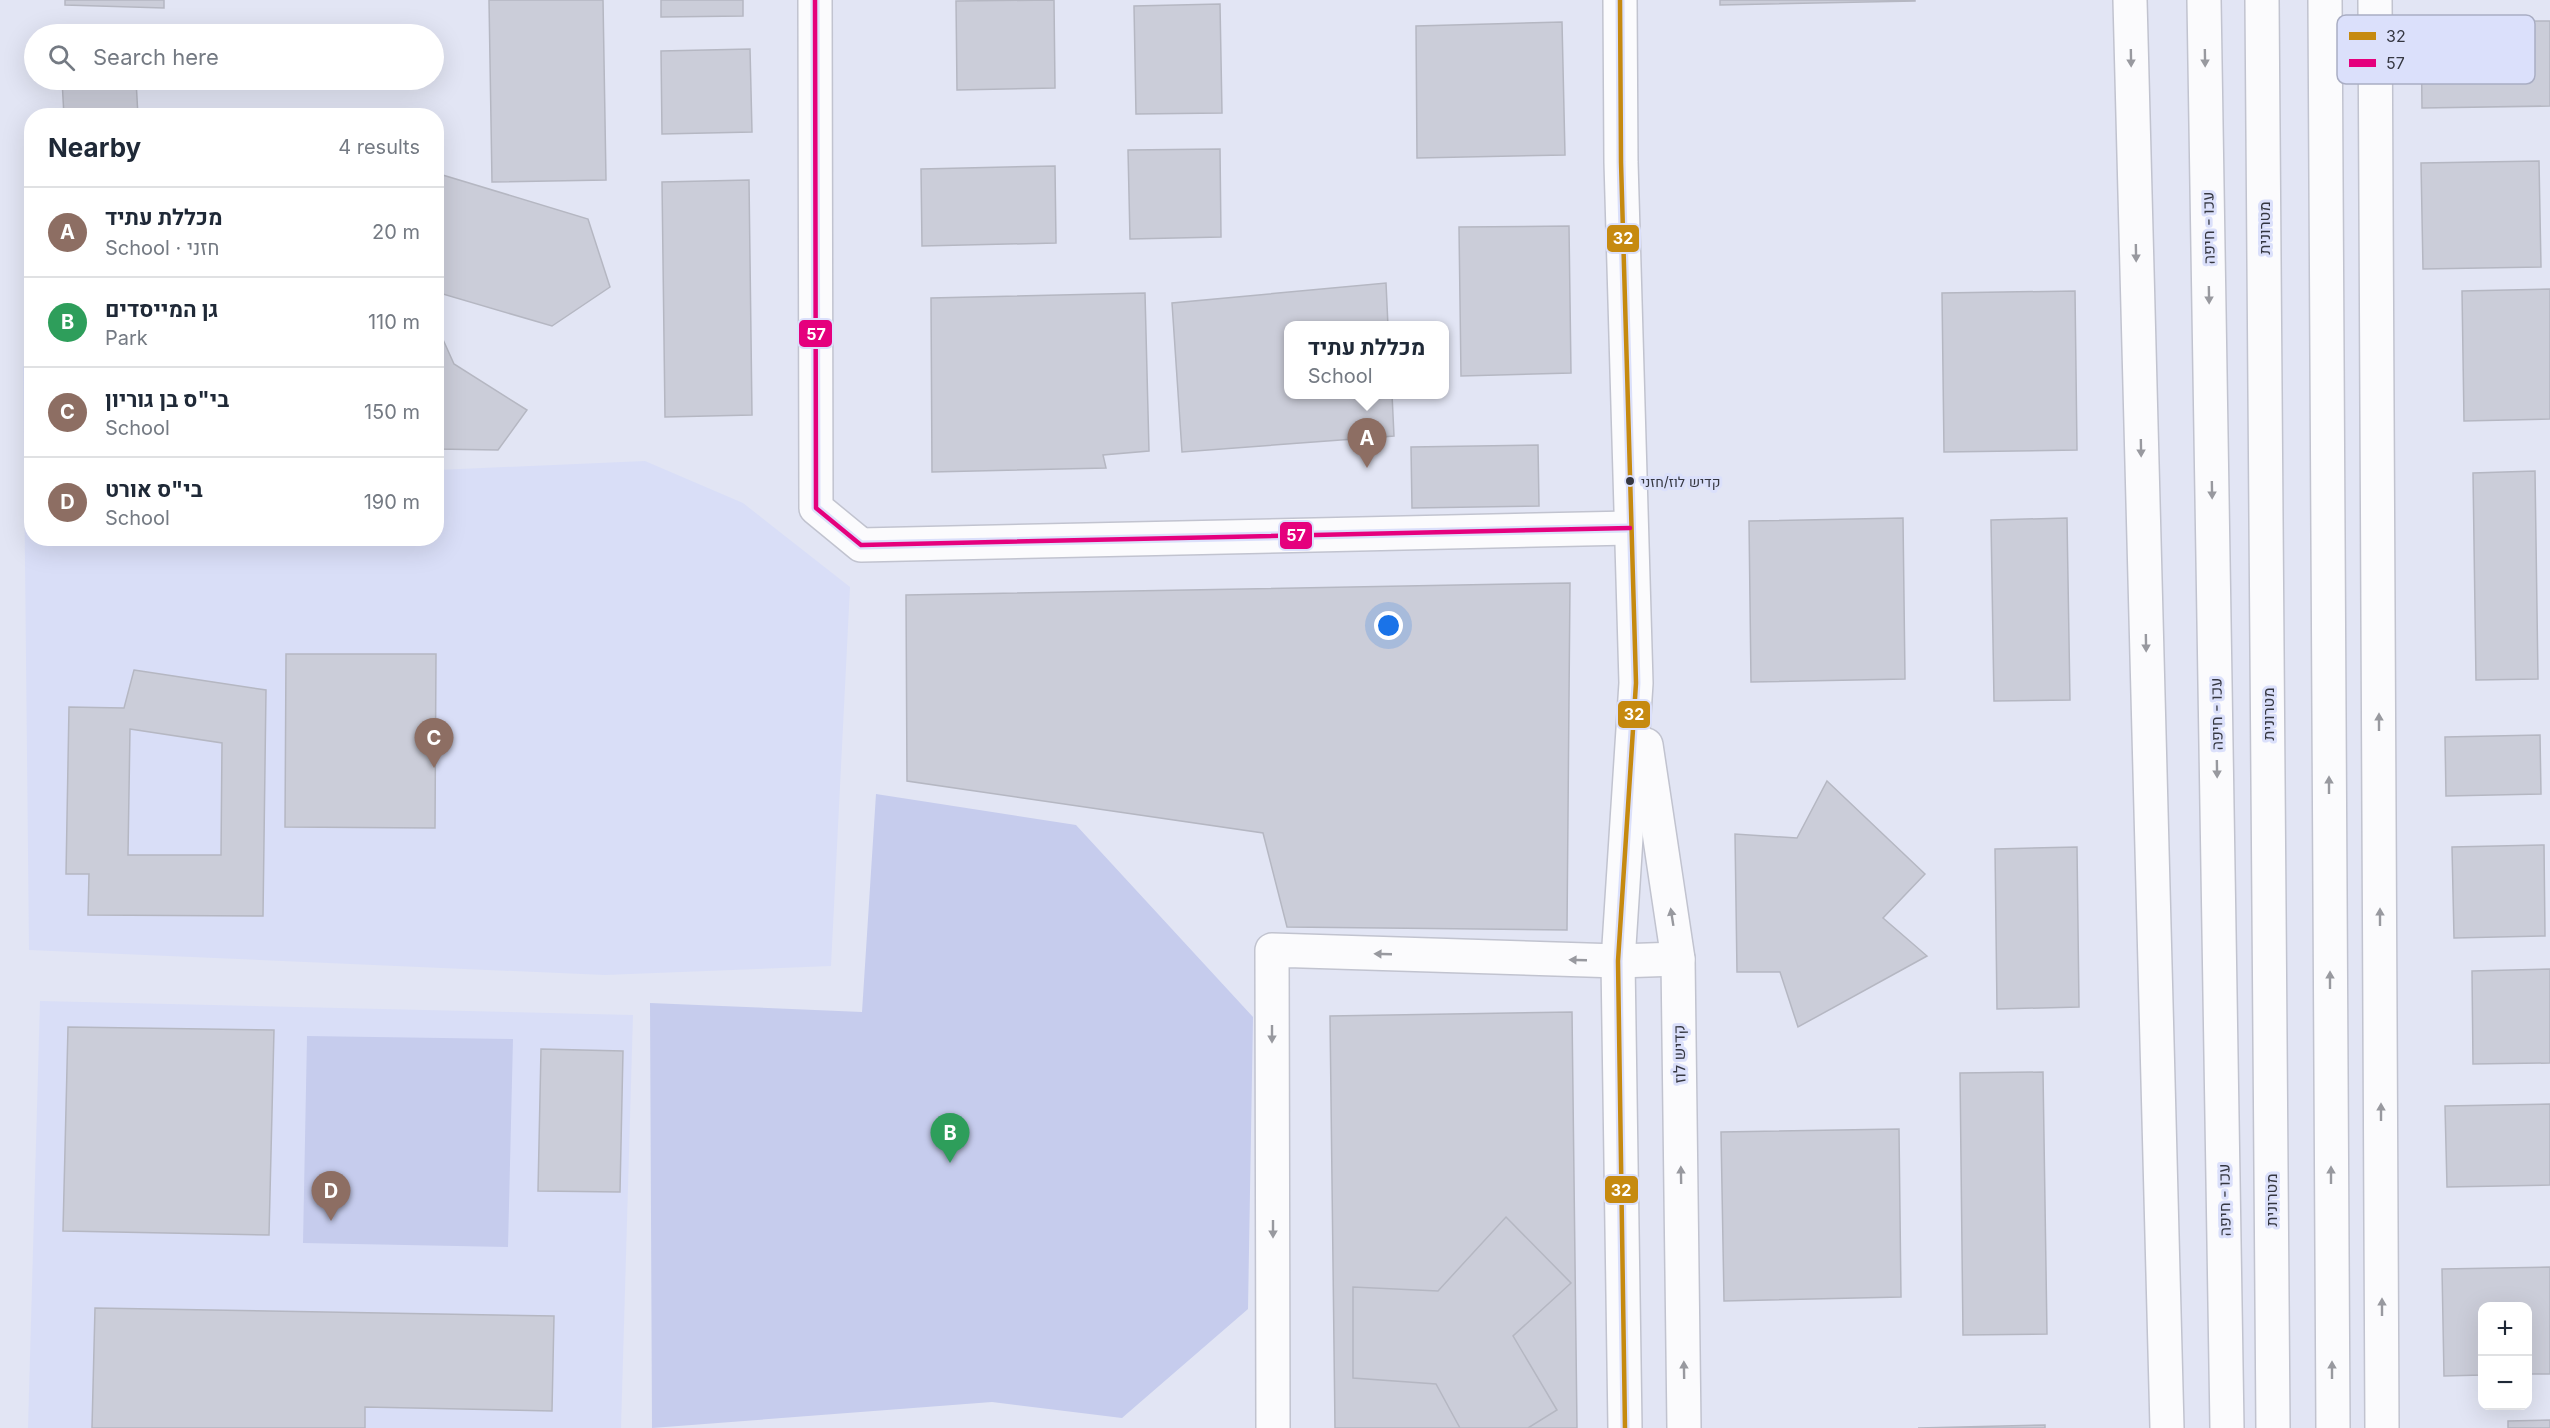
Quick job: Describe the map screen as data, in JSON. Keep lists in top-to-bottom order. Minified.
{"streets":{"main road":["עכו - חיפה","מטרונית","קדיש לוז"]},"places":["קדיש לוז/חזני"],"lines":["transit line 32","transit line 57"],"legend":["32","57"],"page":{"search":"Search here","heading":["Nearby","4 results"],"list":[{"mark":"A","name":"מכללת עתיד","note":"School · חזני","value":"20 m"},{"mark":"B","name":"גן המייסדים","note":"Park","value":"110 m"},{"mark":"C","name":"בי\"ס בן גוריון","note":"School","value":"150 m"},{"mark":"D","name":"בי\"ס אורט","note":"School","value":"190 m"}],"popup":["מכללת עתיד","School"],"pins":["A","C","B","D"],"map_buttons":["+","−"]}}
